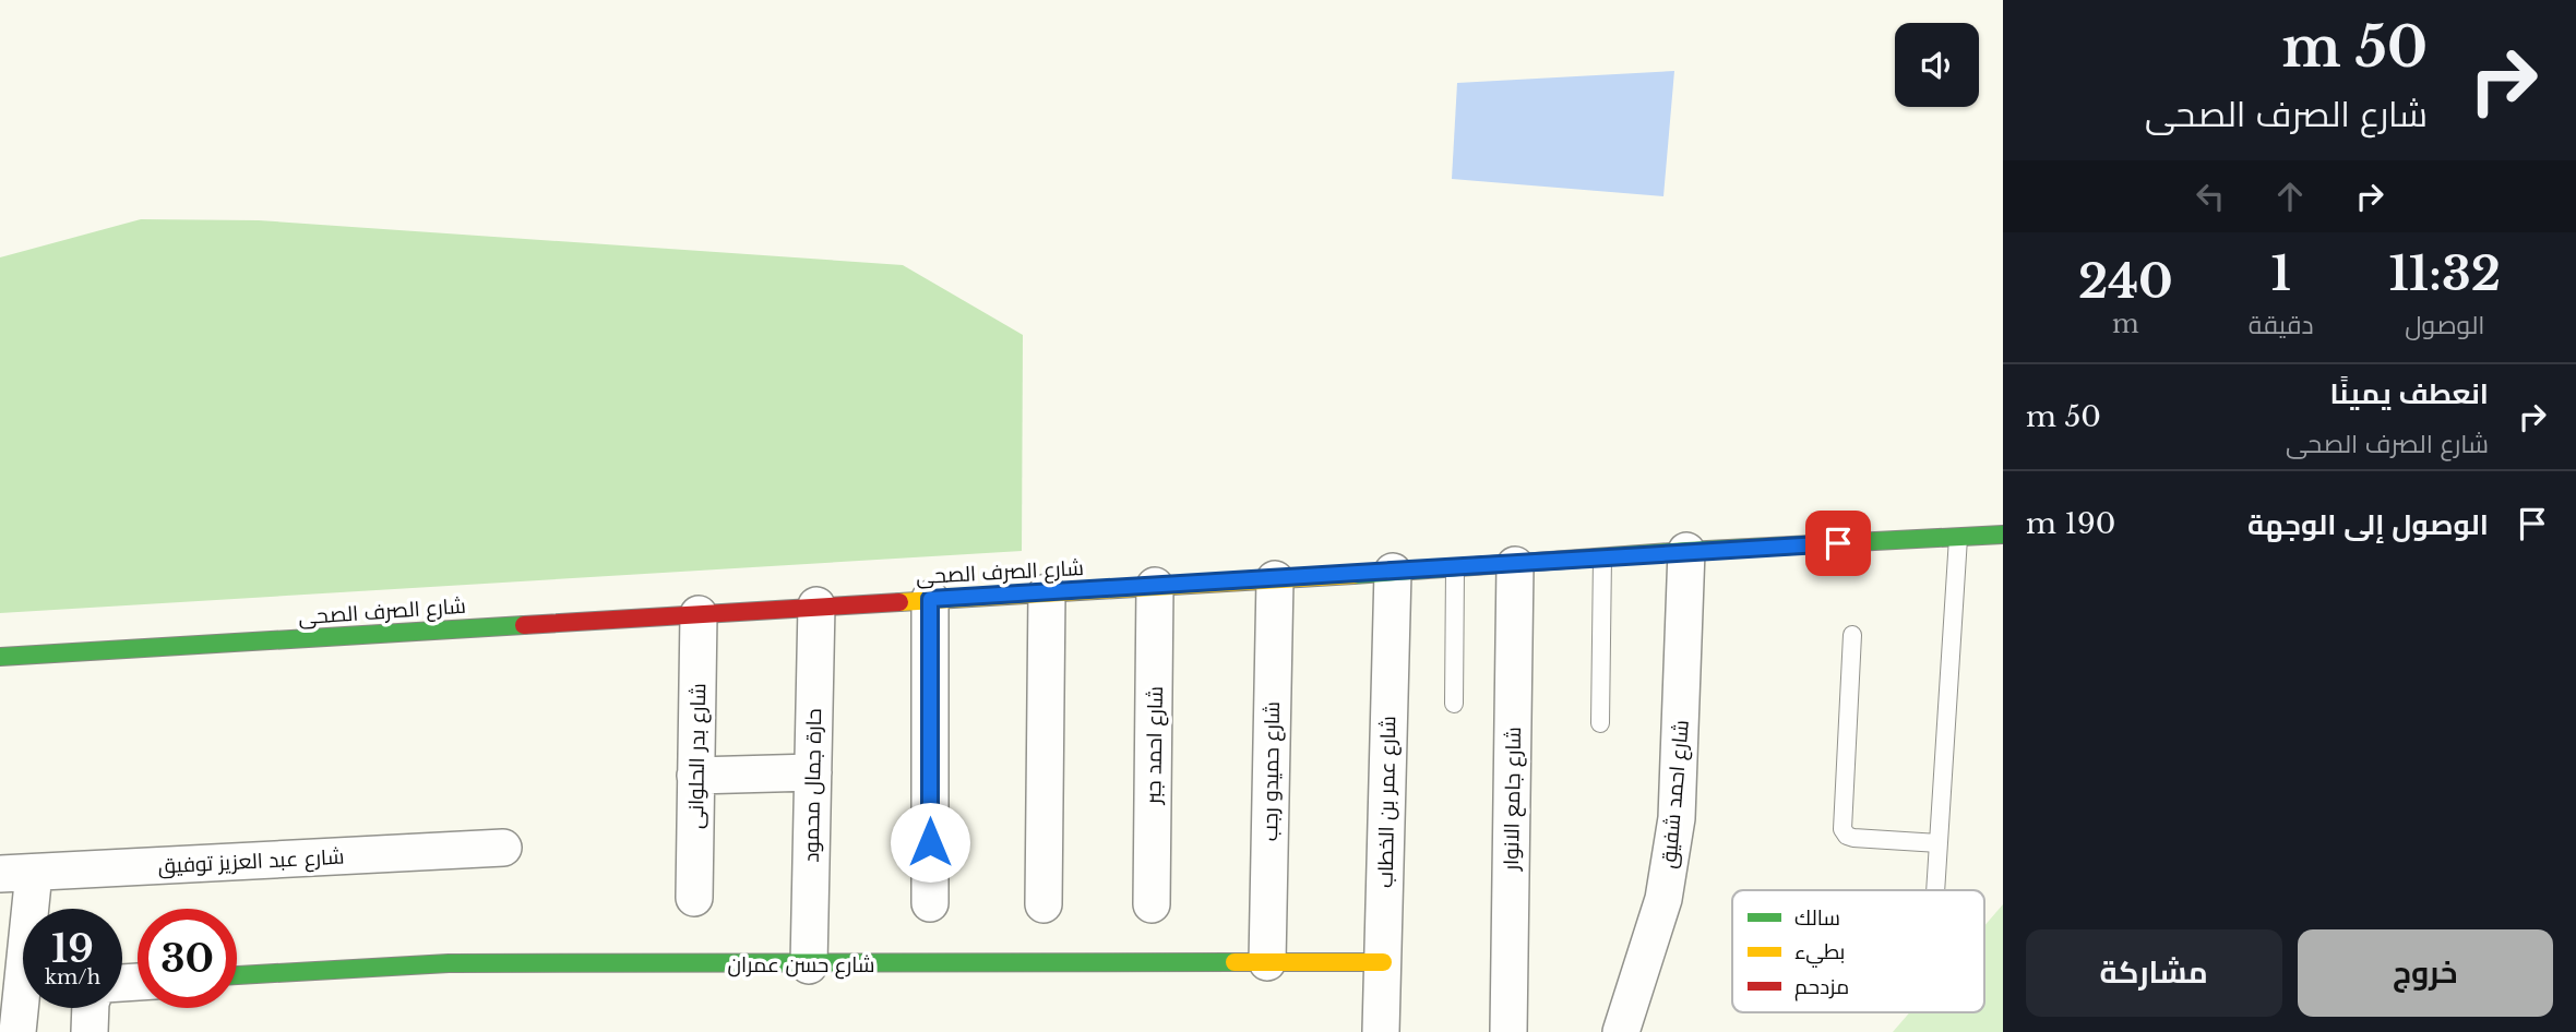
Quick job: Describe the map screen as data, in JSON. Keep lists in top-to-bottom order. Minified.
{"streets":{"street":["شارع الصرف الصحى","شارع احمد جبر","شارع بدر الحلوانى","شارع حميدو رجب","حارة جمال محمود","شارع احمد شفيق","شارع جامع الانوار","شارع عمر بن الخطاب","شارع عبد العزيز توفيق","شارع حسن عمران"]},"crossings":[["شارع الصرف الصحى","شارع احمد جبر"],["شارع الصرف الصحى","شارع بدر الحلوانى"],["شارع الصرف الصحى","شارع حميدو رجب"],["شارع الصرف الصحى","حارة جمال محمود"],["شارع الصرف الصحى","شارع احمد شفيق"],["شارع الصرف الصحى","شارع جامع الانوار"],["شارع الصرف الصحى","شارع عمر بن الخطاب"],["شارع حميدو رجب","شارع حسن عمران"],["حارة جمال محمود","شارع حسن عمران"],["شارع عمر بن الخطاب","شارع حسن عمران"]],"legend":["سالك","بطيء","مزدحم"],"page":{"turn":["50 m","شارع الصرف الصحى"],"eta":["11:32","الوصول","1","دقيقة","240","m"],"list":[{"name":"انعطف يمينًا","note":"شارع الصرف الصحى","value":"50 m"},{"name":"الوصول إلى الوجهة","value":"190 m"}],"speed":"19 km/h","limit":"30","buttons":["خروج","مشاركة"]}}
